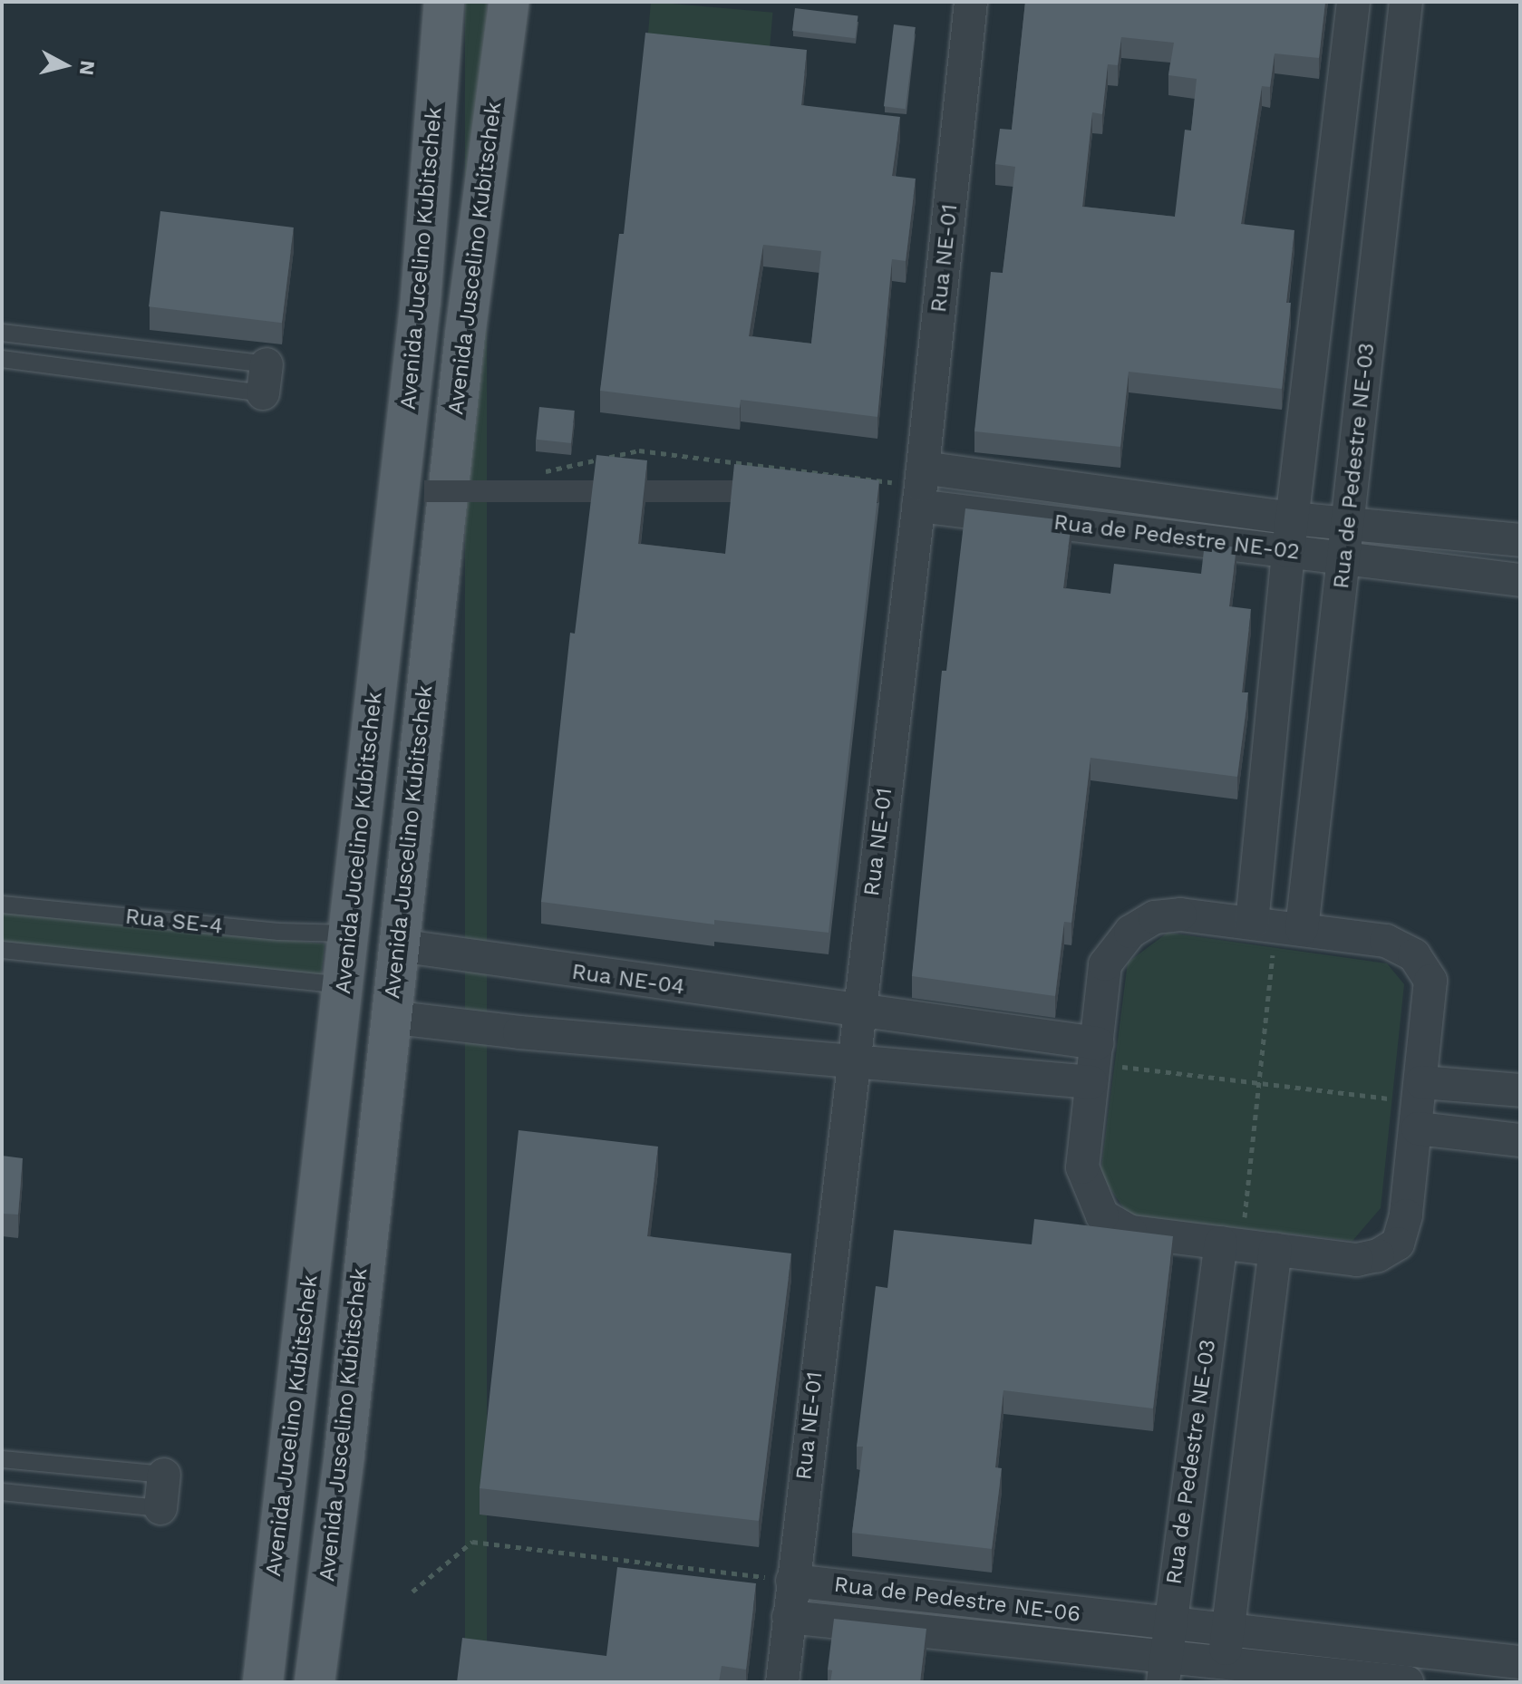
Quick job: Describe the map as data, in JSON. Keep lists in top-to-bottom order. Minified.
{"streets":{"main road":["Avenida Jucelino Kubitschek","Avenida Juscelino Kubitschek"],"street":["Rua NE-01","Rua de Pedestre NE-03","Rua de Pedestre NE-02","Rua NE-04","Rua de Pedestre NE-06"],"lane":["Rua SE-4"]},"crossings":[["Avenida Jucelino Kubitschek","Rua SE-4"],["Avenida Juscelino Kubitschek","Rua NE-04"],["Rua NE-01","Rua de Pedestre NE-02"],["Rua NE-01","Rua NE-04"],["Rua NE-01","Rua de Pedestre NE-06"],["Rua de Pedestre NE-03","Rua de Pedestre NE-02"],["Rua de Pedestre NE-03","Rua de Pedestre NE-06"]],"north":"right"}
